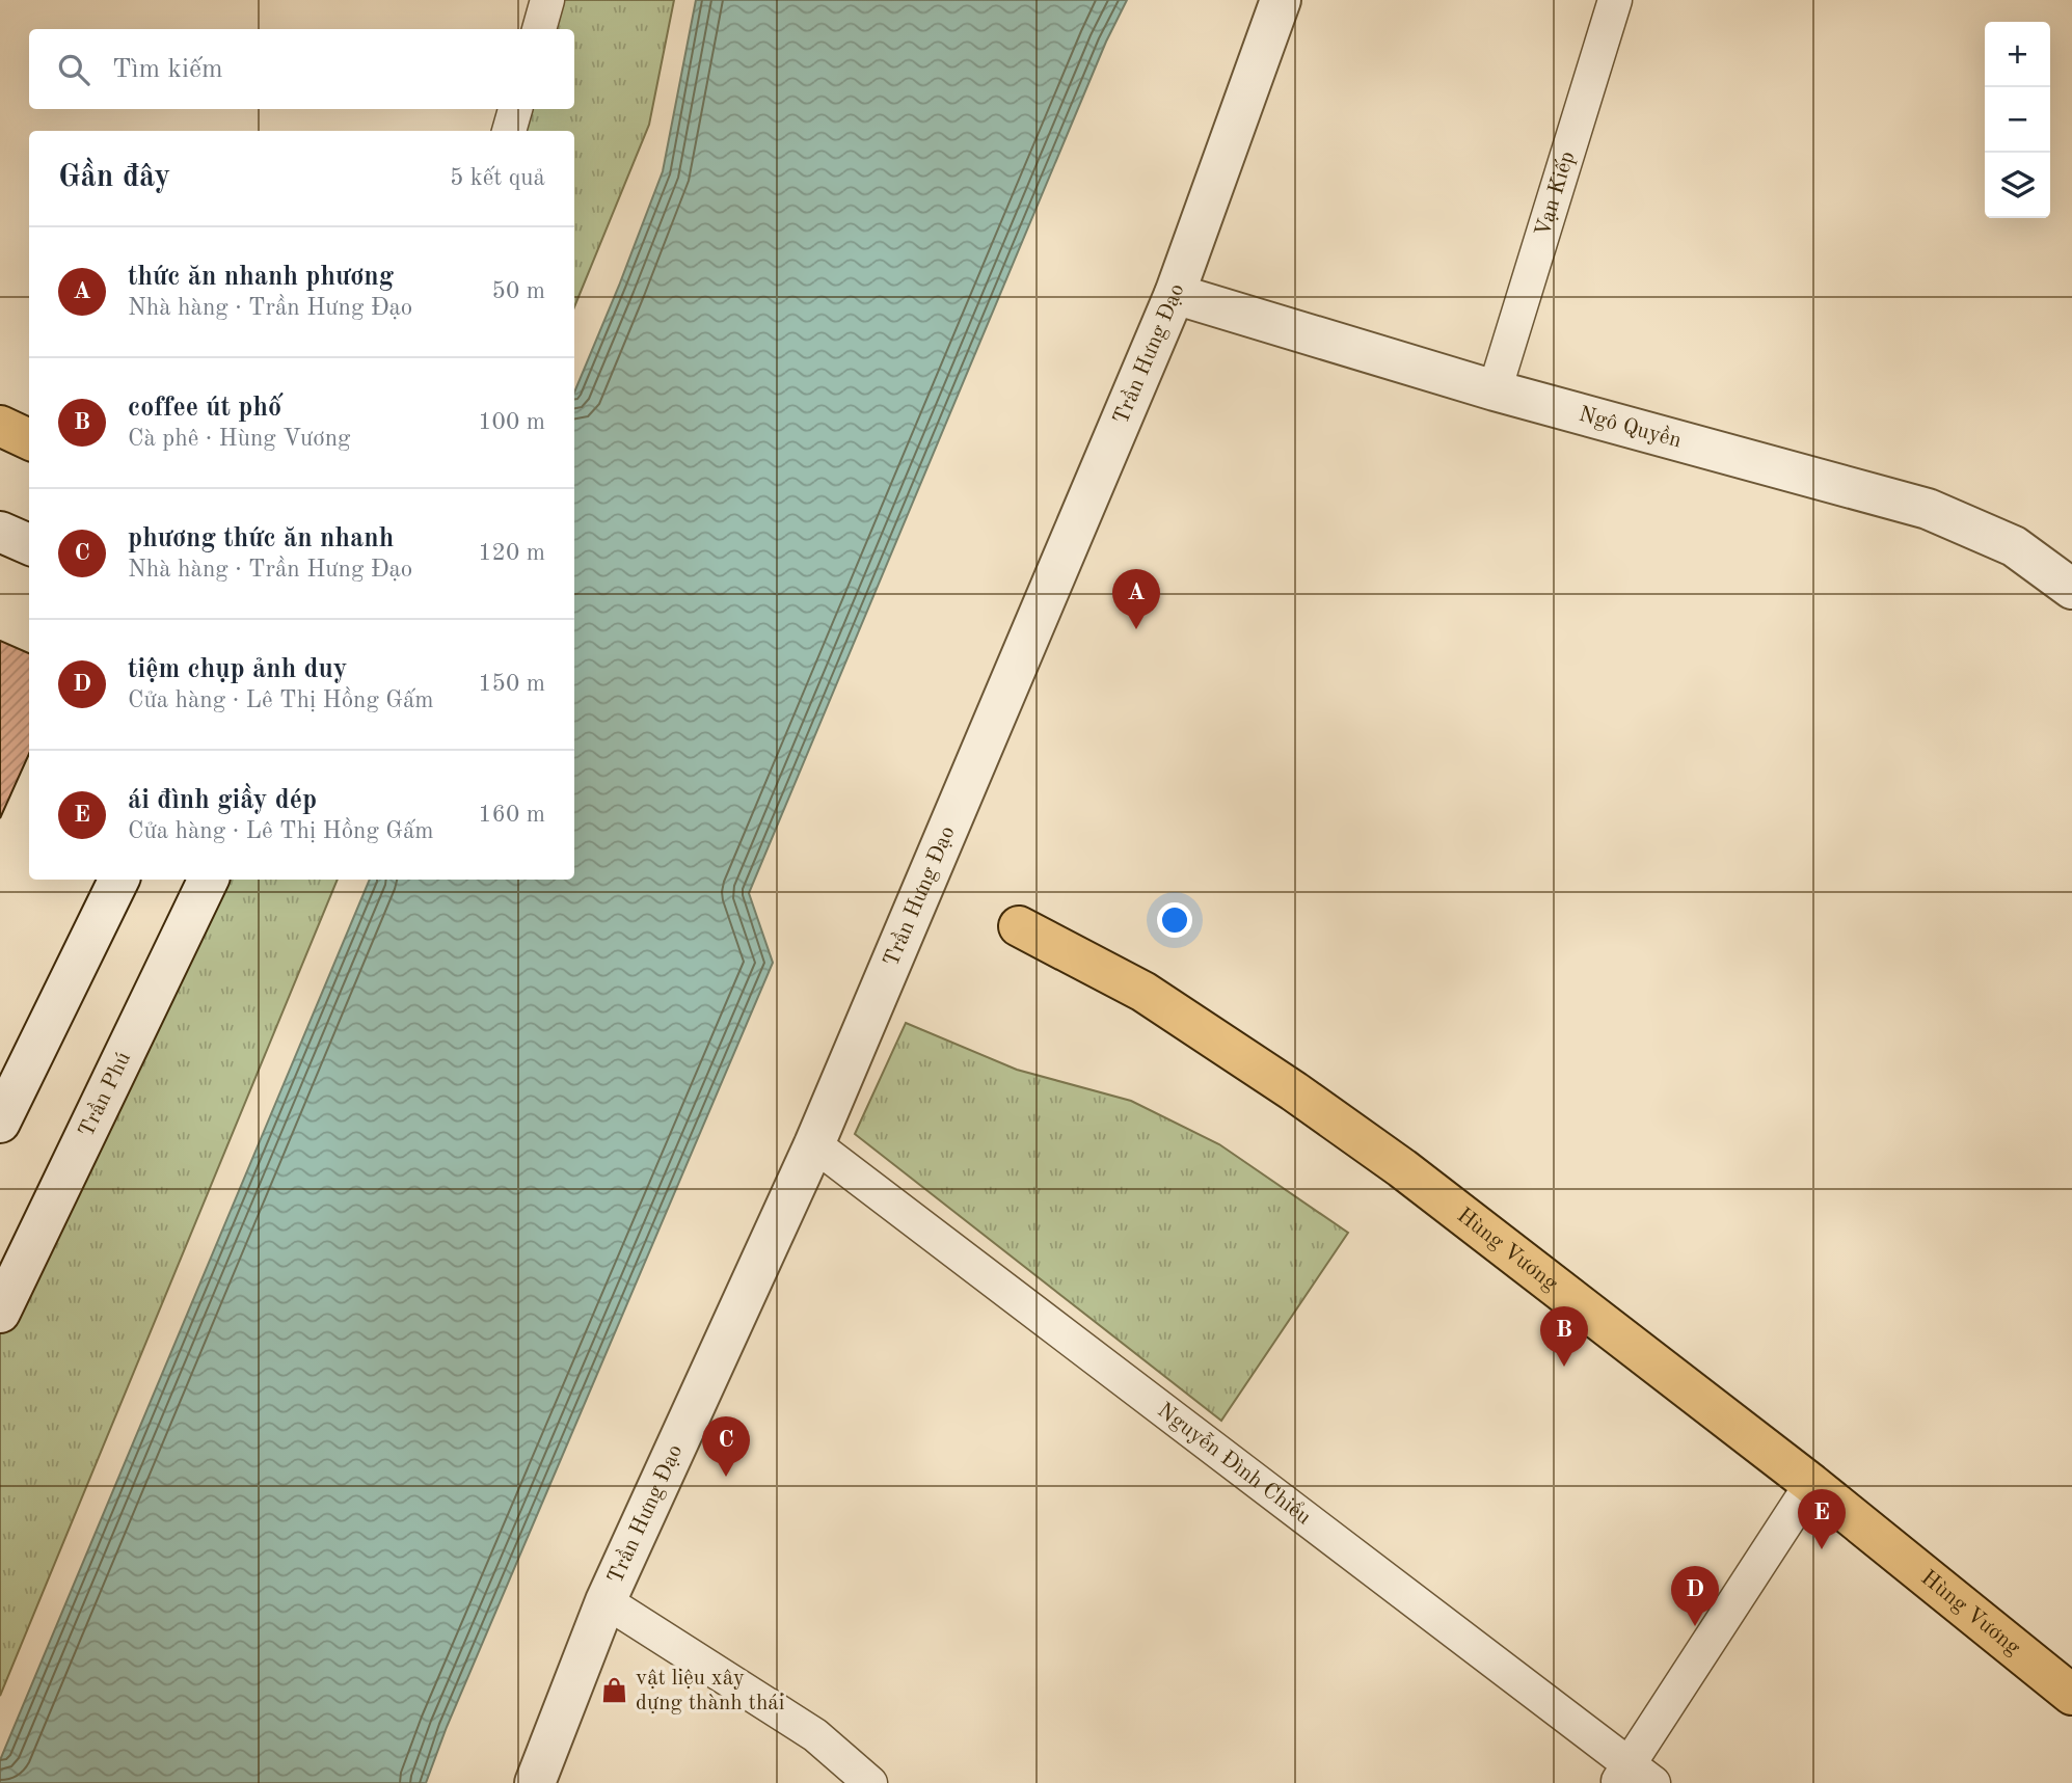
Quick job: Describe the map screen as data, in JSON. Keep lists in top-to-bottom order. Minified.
{"streets":{"main road":["Hùng Vương"],"street":["Vạn Kiếp","Trần Hưng Đạo","Ngô Quyền","Trần Phú","Nguyễn Đình Chiểu"]},"crossings":[["Vạn Kiếp","Ngô Quyền"],["Trần Hưng Đạo","Ngô Quyền"],["Trần Hưng Đạo","Nguyễn Đình Chiểu"]],"places":{"shop":["vật liệu xây dựng thành thái"]},"page":{"map_buttons":["+","−"],"search":"Tìm kiếm","heading":["Gần đây","5 kết quả"],"list":[{"mark":"A","name":"thức ăn nhanh phương","note":"Nhà hàng · Trần Hưng Đạo","value":"50 m"},{"mark":"B","name":"coffee út phố","note":"Cà phê · Hùng Vương","value":"100 m"},{"mark":"C","name":"phương thức ăn nhanh","note":"Nhà hàng · Trần Hưng Đạo","value":"120 m"},{"mark":"D","name":"tiệm chụp ảnh duy","note":"Cửa hàng · Lê Thị Hồng Gấm","value":"150 m"},{"mark":"E","name":"ái đình giầy dép","note":"Cửa hàng · Lê Thị Hồng Gấm","value":"160 m"}],"pins":["A","B","C","E","D"]}}
